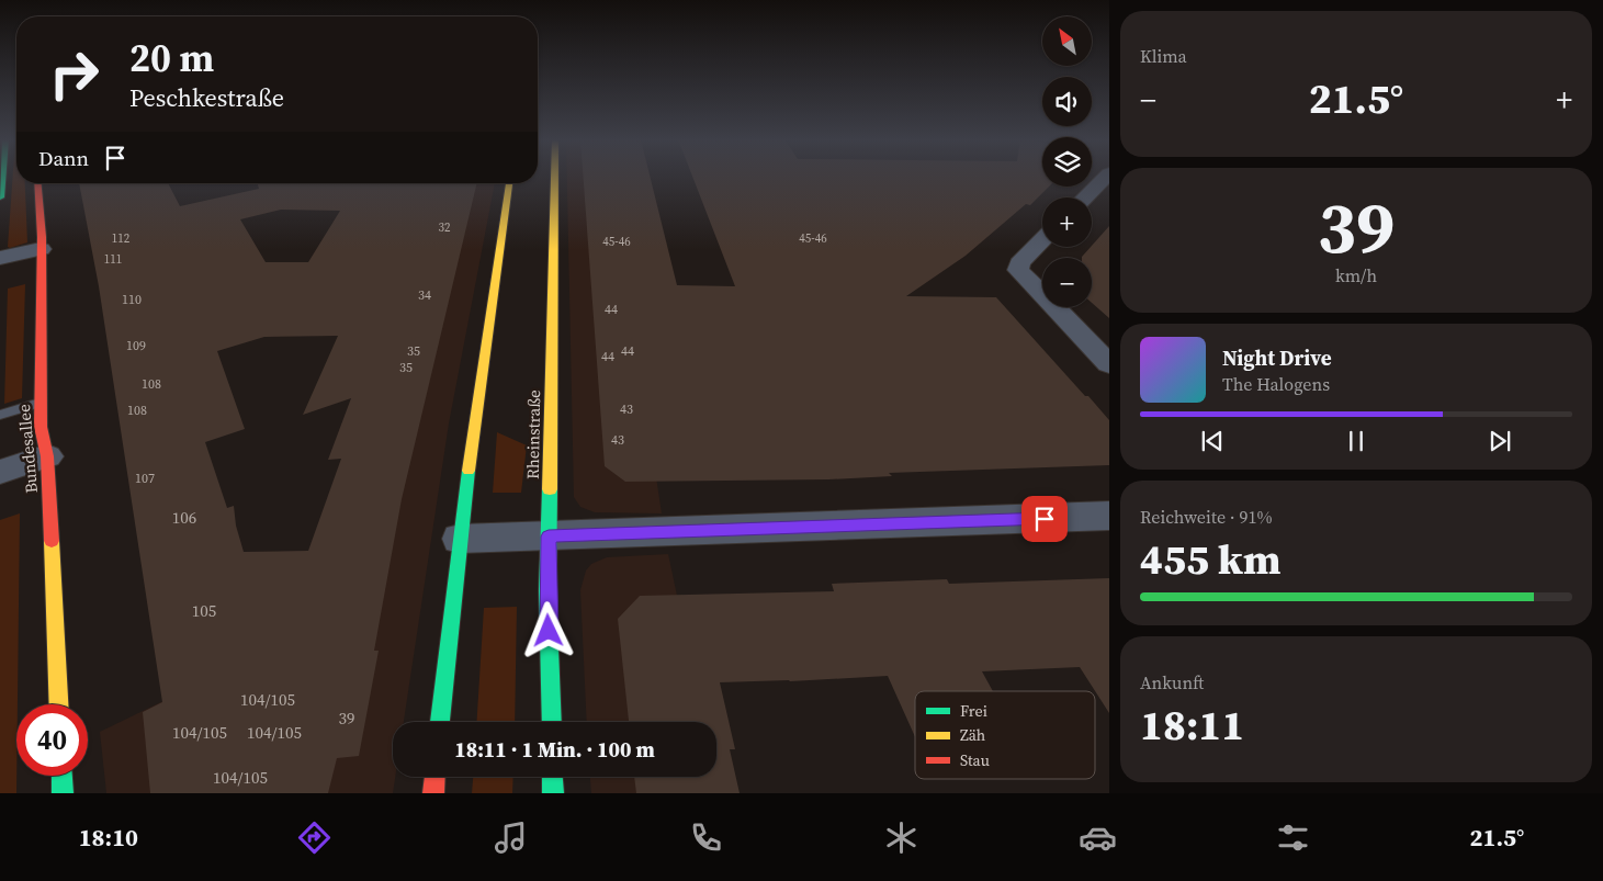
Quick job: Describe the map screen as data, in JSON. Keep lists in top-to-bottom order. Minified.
{"streets":{"street":["Rheinstraße","Bundesallee"]},"house_numbers":["32","112","45-46","45-46","111","34","110","44","109","35","44","44","35","108","43","108","43","107","106","105","104/105","39","104/105","104/105","104/105"],"legend":["Frei","Zäh","Stau"],"north":"top left","page":{"tile":["Klima",["39","km/h"],["Reichweite · 91%","455 km"],["Ankunft","18:11"]],"map_buttons":["+","−"],"turn":["20 m","Peschkestraße"],"heat":["−","21.5°","+"],"then":"Dann","song":["Night Drive","The Halogens"],"limit":"40","trip":"18:11 · 1 Min. · 100 m","tabs":["18:10","21.5°"]}}
